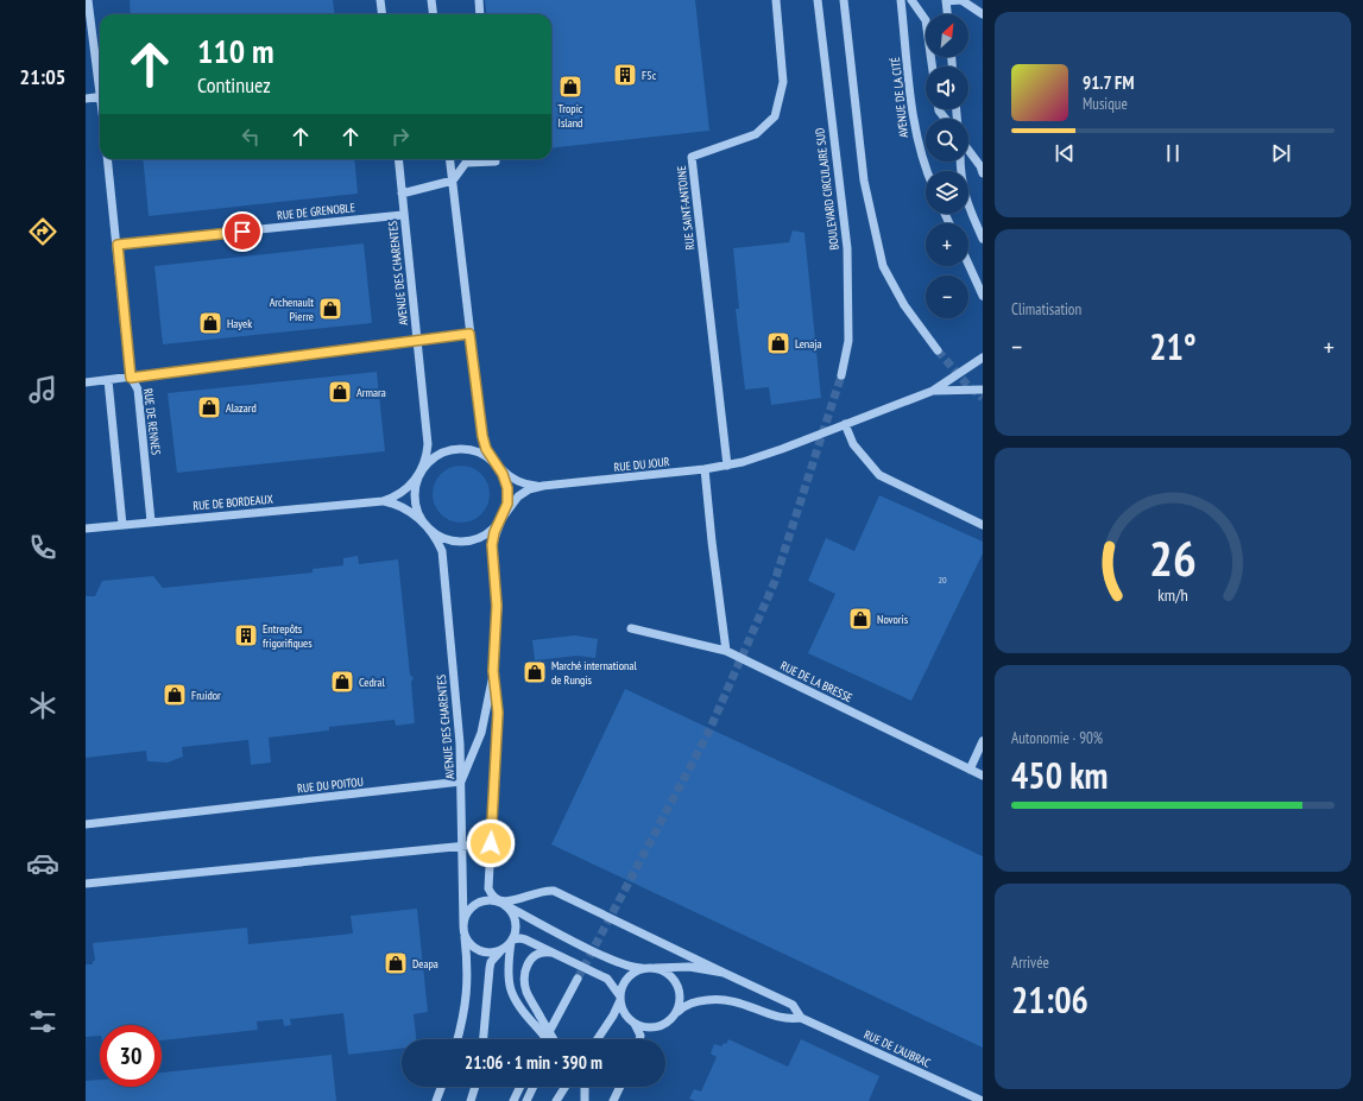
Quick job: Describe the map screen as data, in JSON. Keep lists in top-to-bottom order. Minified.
{"streets":{"street":["AVENUE DE LA CITÉ","BOULEVARD CIRCULAIRE SUD","RUE SAINT-ANTOINE","RUE DE GRENOBLE","AVENUE DES CHARENTES","RUE DE RENNES","RUE DU JOUR","RUE DE BORDEAUX","RUE DE LA BRESSE","RUE DU POITOU","RUE DE L'AUBRAC"]},"crossings":[["RUE SAINT-ANTOINE","RUE DU JOUR"],["RUE DE GRENOBLE","AVENUE DES CHARENTES"],["RUE DE GRENOBLE","RUE DE RENNES"],["AVENUE DES CHARENTES","RUE DU JOUR"],["AVENUE DES CHARENTES","RUE DE BORDEAUX"],["AVENUE DES CHARENTES","RUE DU POITOU"],["RUE DE RENNES","RUE DE BORDEAUX"],["RUE DU JOUR","RUE DE BORDEAUX"]],"places":{"building":["F5c","Entrepôts frigorifiques"],"shop":["Tropic Island","Archenault Pierre","Hayek","Lenaja","Armara","Alazard","Novoris","Marché international de Rungis","Cedral","Fruidor","Deapa"]},"house_numbers":["20"],"north":"top right","page":{"tabs":"21:05","map_buttons":["+","−"],"turn":["110 m","Continuez"],"song":["91.7 FM","Musique"],"tile":["Climatisation",["Autonomie · 90%","450 km"],["Arrivée","21:06"]],"heat":["−","21°","+"],"limit":"30","trip":"21:06 · 1 min · 390 m","gauge":["26","km/h"]}}
